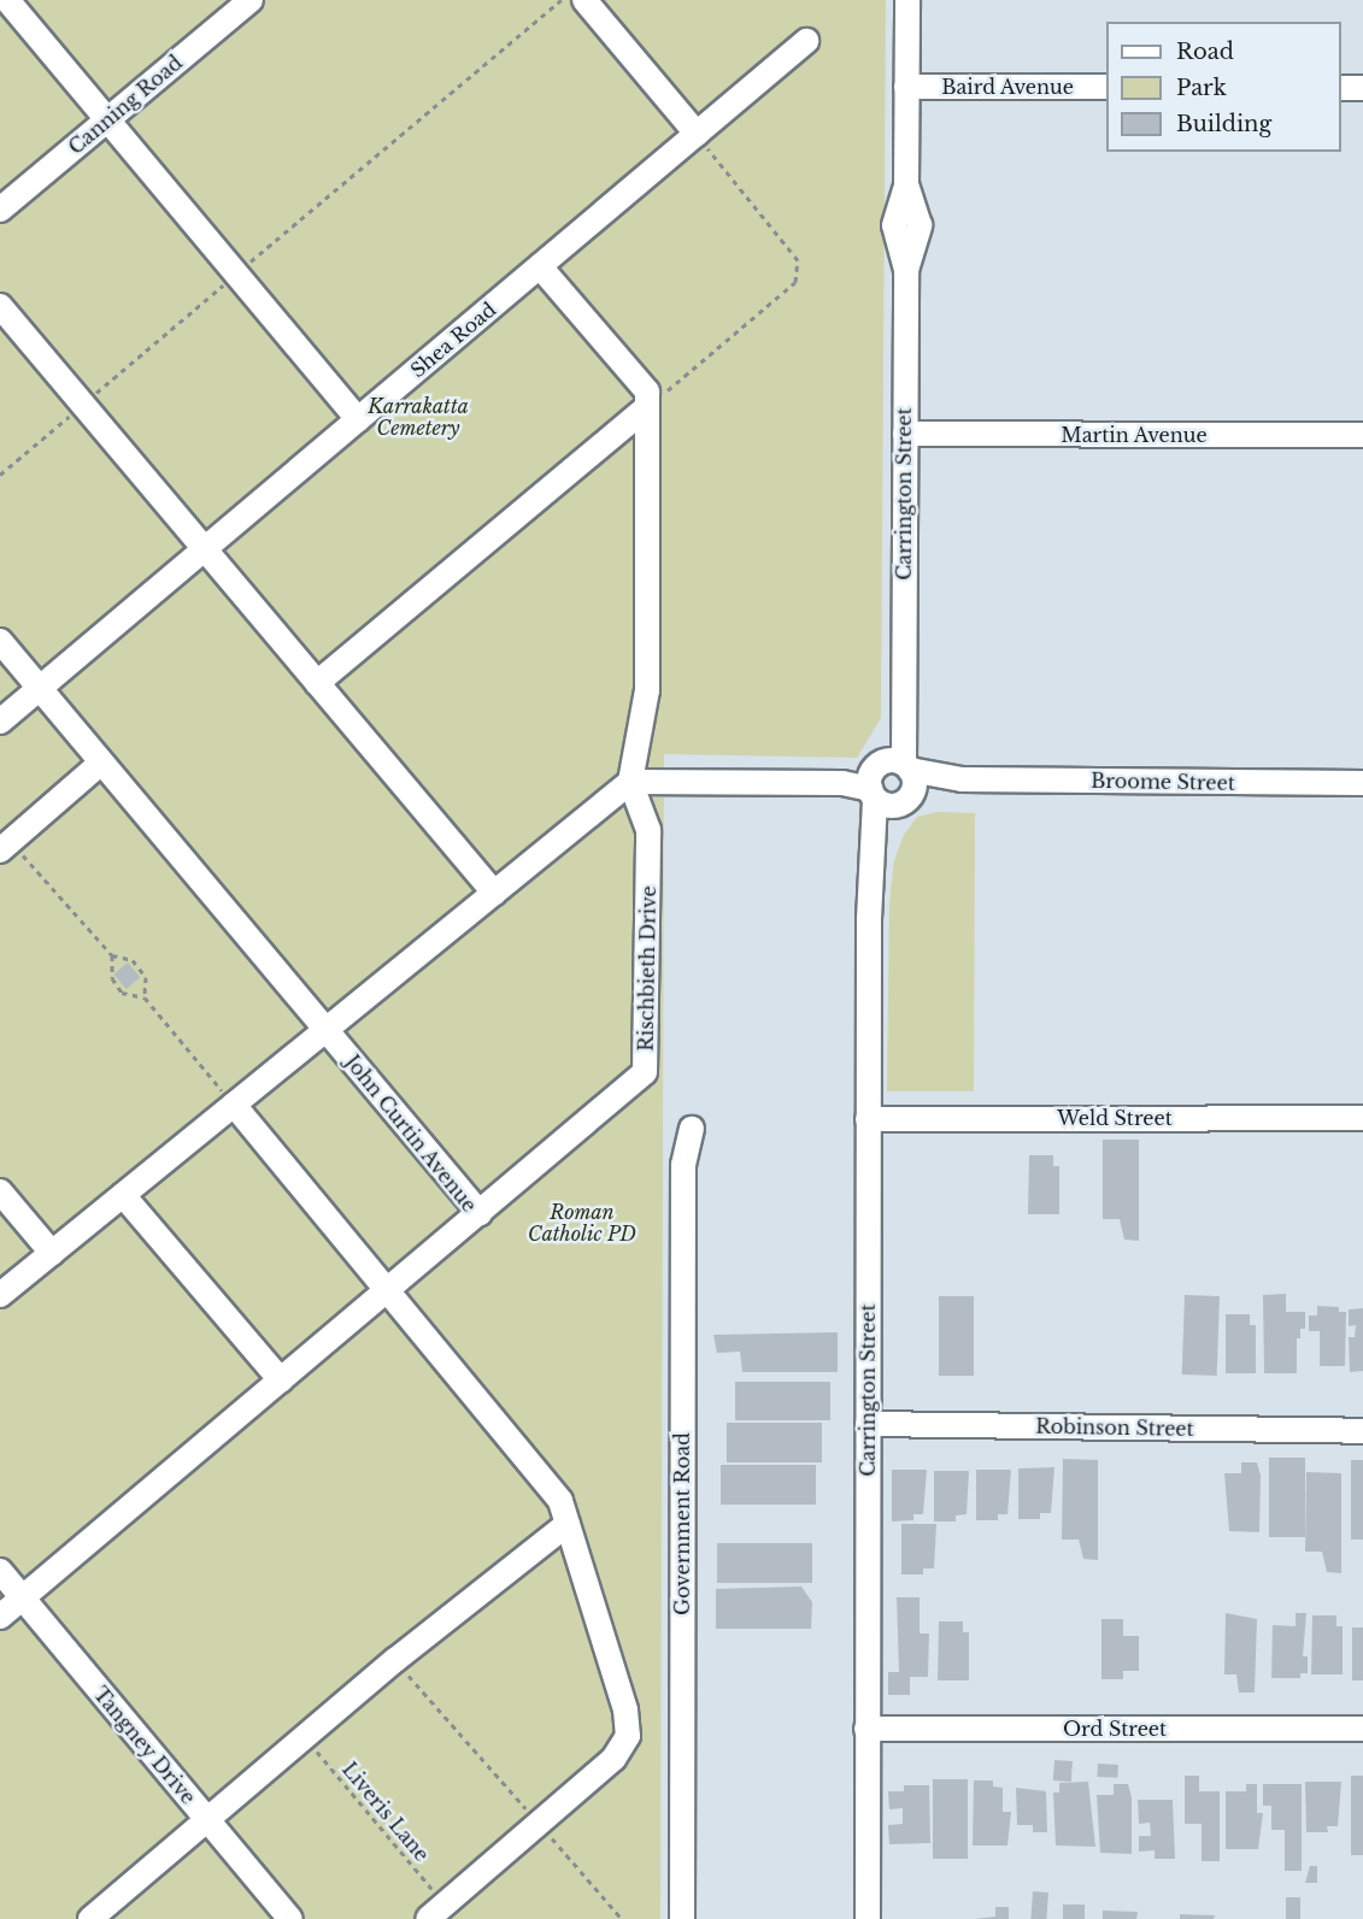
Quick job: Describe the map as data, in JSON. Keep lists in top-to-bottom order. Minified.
{"streets":{"street":["Baird Avenue","Canning Road","Shea Road","Martin Avenue","Carrington Street","Broome Street","Rischbieth Drive","Weld Street","John Curtin Avenue","Robinson Street","Government Road","Ord Street","Tangney Drive"],"path":["Liveris Lane"]},"crossings":[["Baird Avenue","Carrington Street"],["Shea Road","John Curtin Avenue"],["Martin Avenue","Carrington Street"],["Carrington Street","Broome Street"],["Carrington Street","Weld Street"],["Carrington Street","Robinson Street"],["Carrington Street","Ord Street"],["Broome Street","Rischbieth Drive"],["Rischbieth Drive","John Curtin Avenue"],["John Curtin Avenue","Tangney Drive"]],"parks":["Karrakatta Cemetery","Roman Catholic PD"],"legend":["Road","Park","Building"]}
